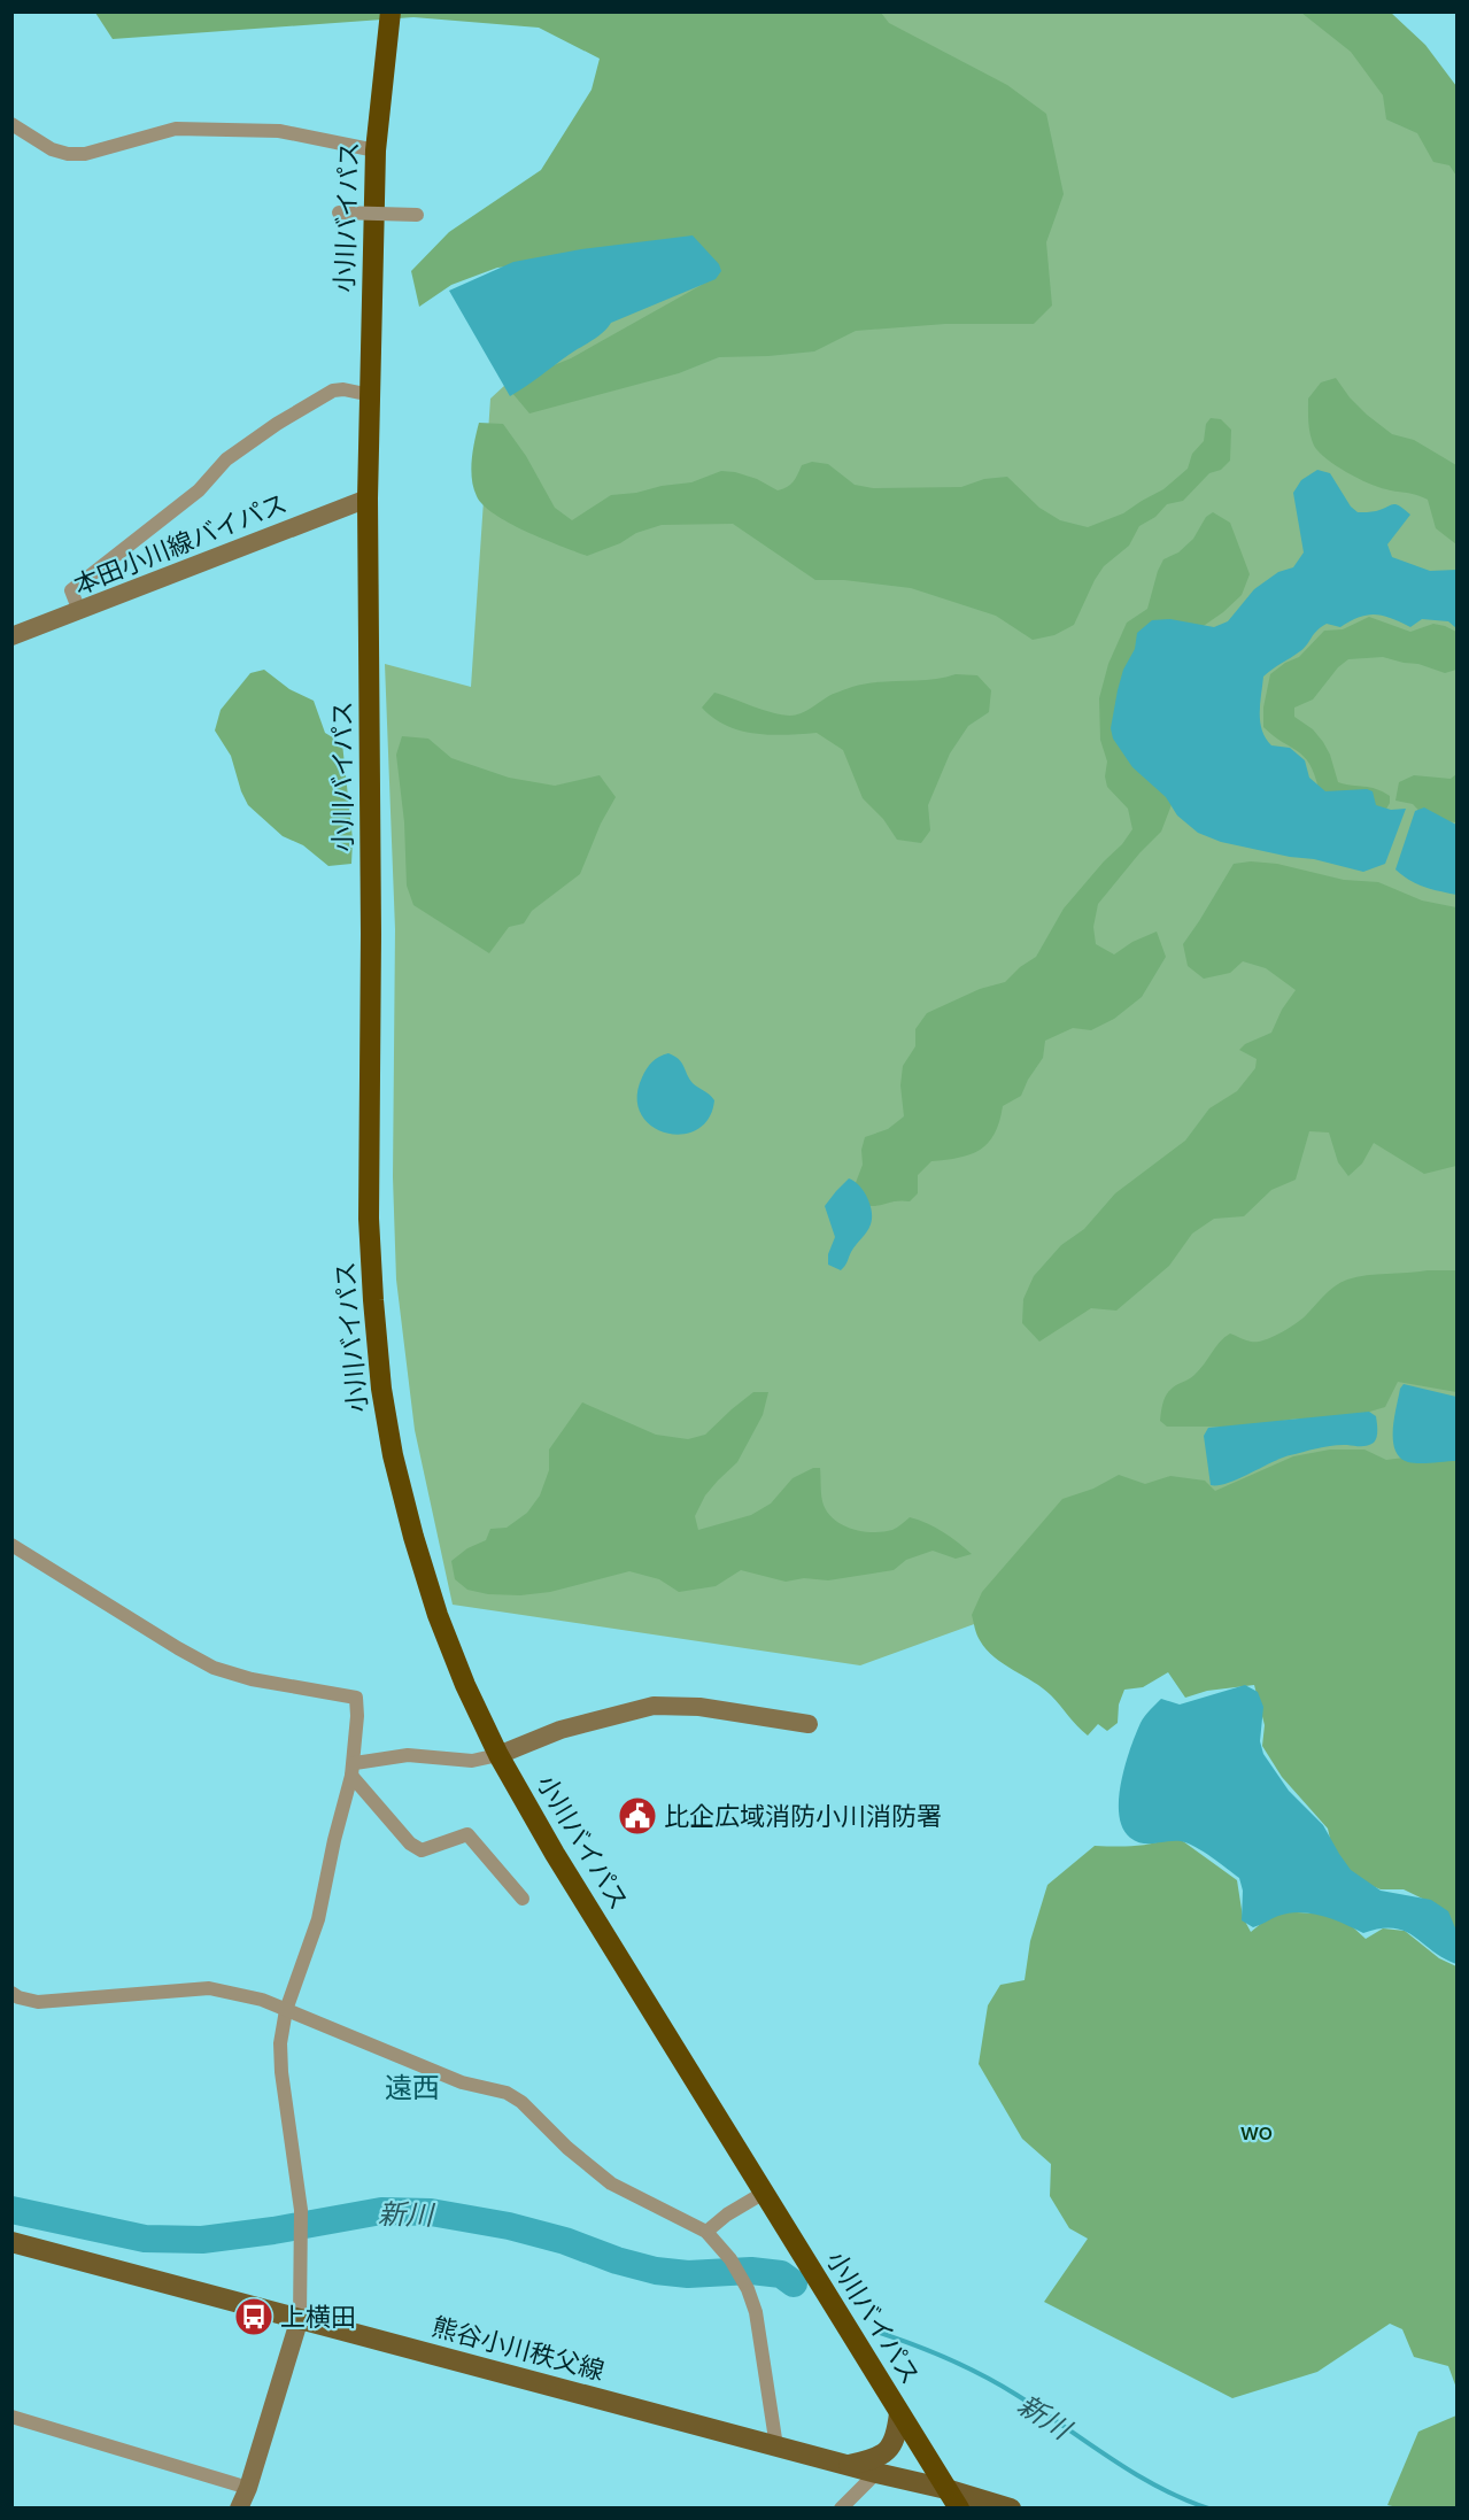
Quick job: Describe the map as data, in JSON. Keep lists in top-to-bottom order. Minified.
{"streets":{"highway":["小川バイパス"],"main road":["熊谷小川秩父線"],"street":["本田小川線バイパス"]},"crossings":[["小川バイパス","本田小川線バイパス"],["小川バイパス","熊谷小川秩父線"]],"districts":["遠西"],"water":["新川"],"parks":["wo"],"places":{"public building":["比企広域消防小川消防署"],"bus stop":["上横田"]}}
